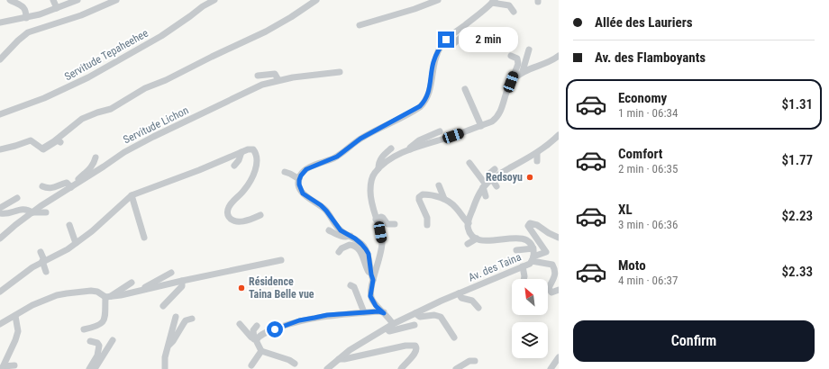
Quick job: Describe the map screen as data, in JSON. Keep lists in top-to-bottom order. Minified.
{"streets":{"street":["Servitude Tepaheehee","Servitude Lichon","Av. des Taina"]},"places":["Redsoyu","Résidence Taina Belle vue"],"north":"top left","page":{"banner":["Allée des Lauriers","Av. des Flamboyants"],"bubble":"2 min","list":[{"name":"Economy","note":"1 min · 06:34","value":"$1.31"},{"name":"Comfort","note":"2 min · 06:35","value":"$1.77"},{"name":"XL","note":"3 min · 06:36","value":"$2.23"},{"name":"Moto","note":"4 min · 06:37","value":"$2.33"}],"buttons":"Confirm"}}
